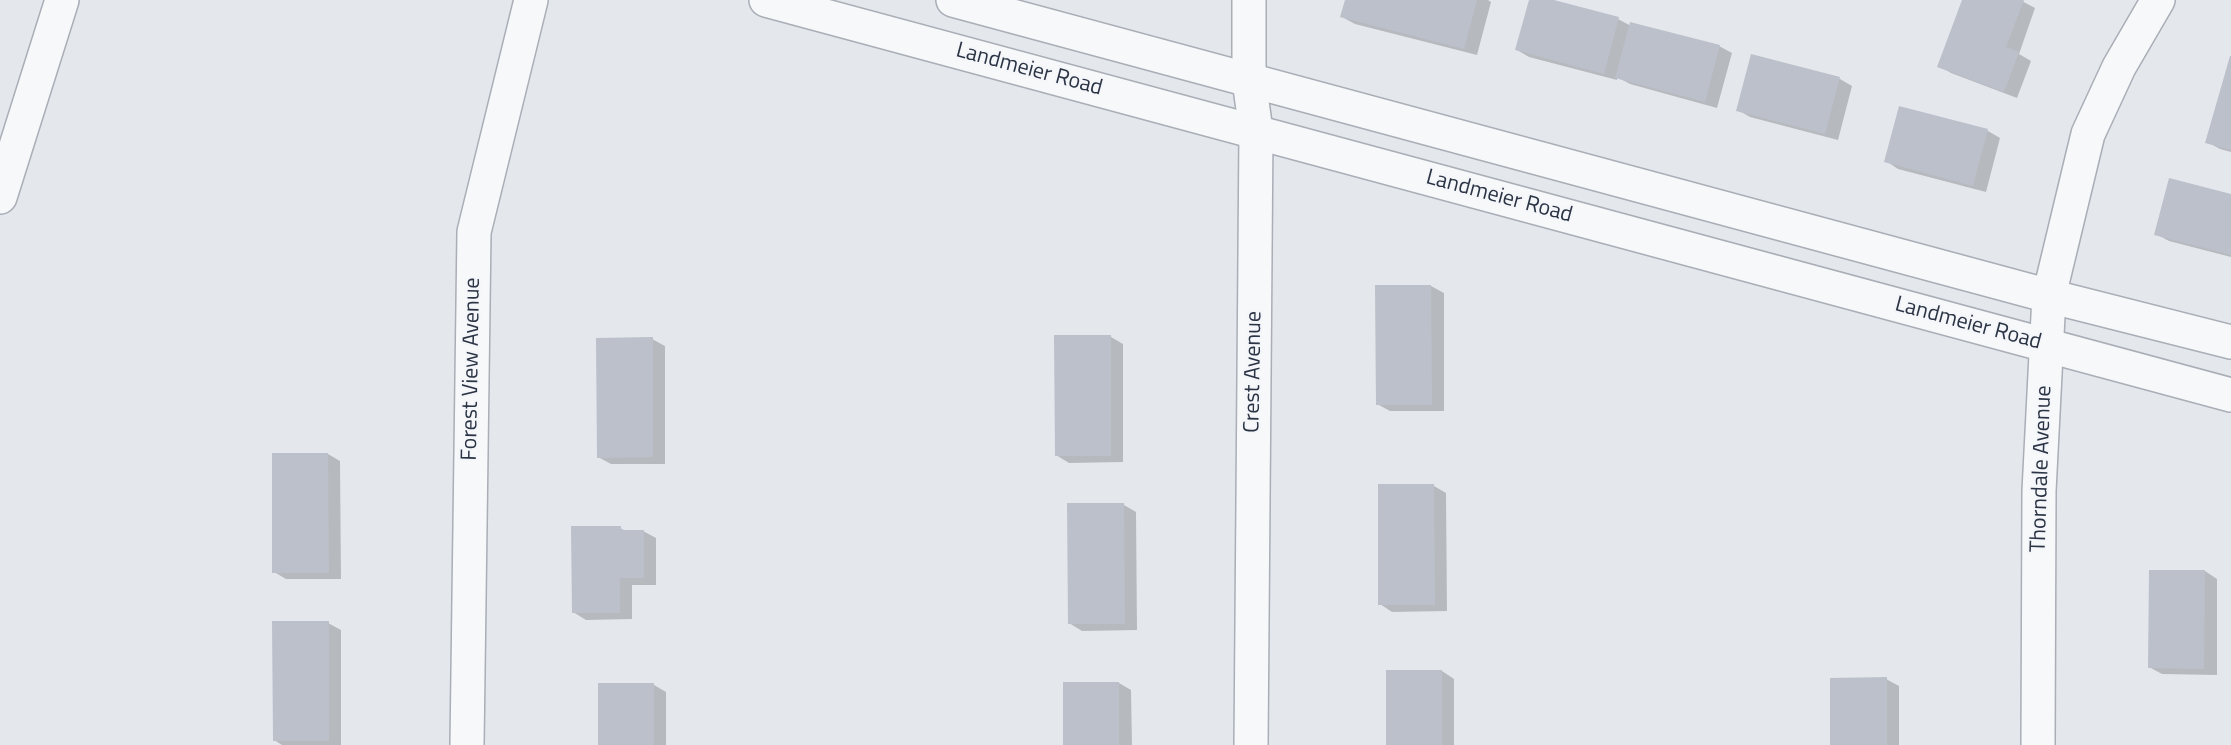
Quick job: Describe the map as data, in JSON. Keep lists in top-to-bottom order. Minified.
{"streets":{"street":["Landmeier Road","Forest View Avenue","Crest Avenue","Thorndale Avenue"]},"crossings":[["Landmeier Road","Crest Avenue"],["Landmeier Road","Thorndale Avenue"]]}
